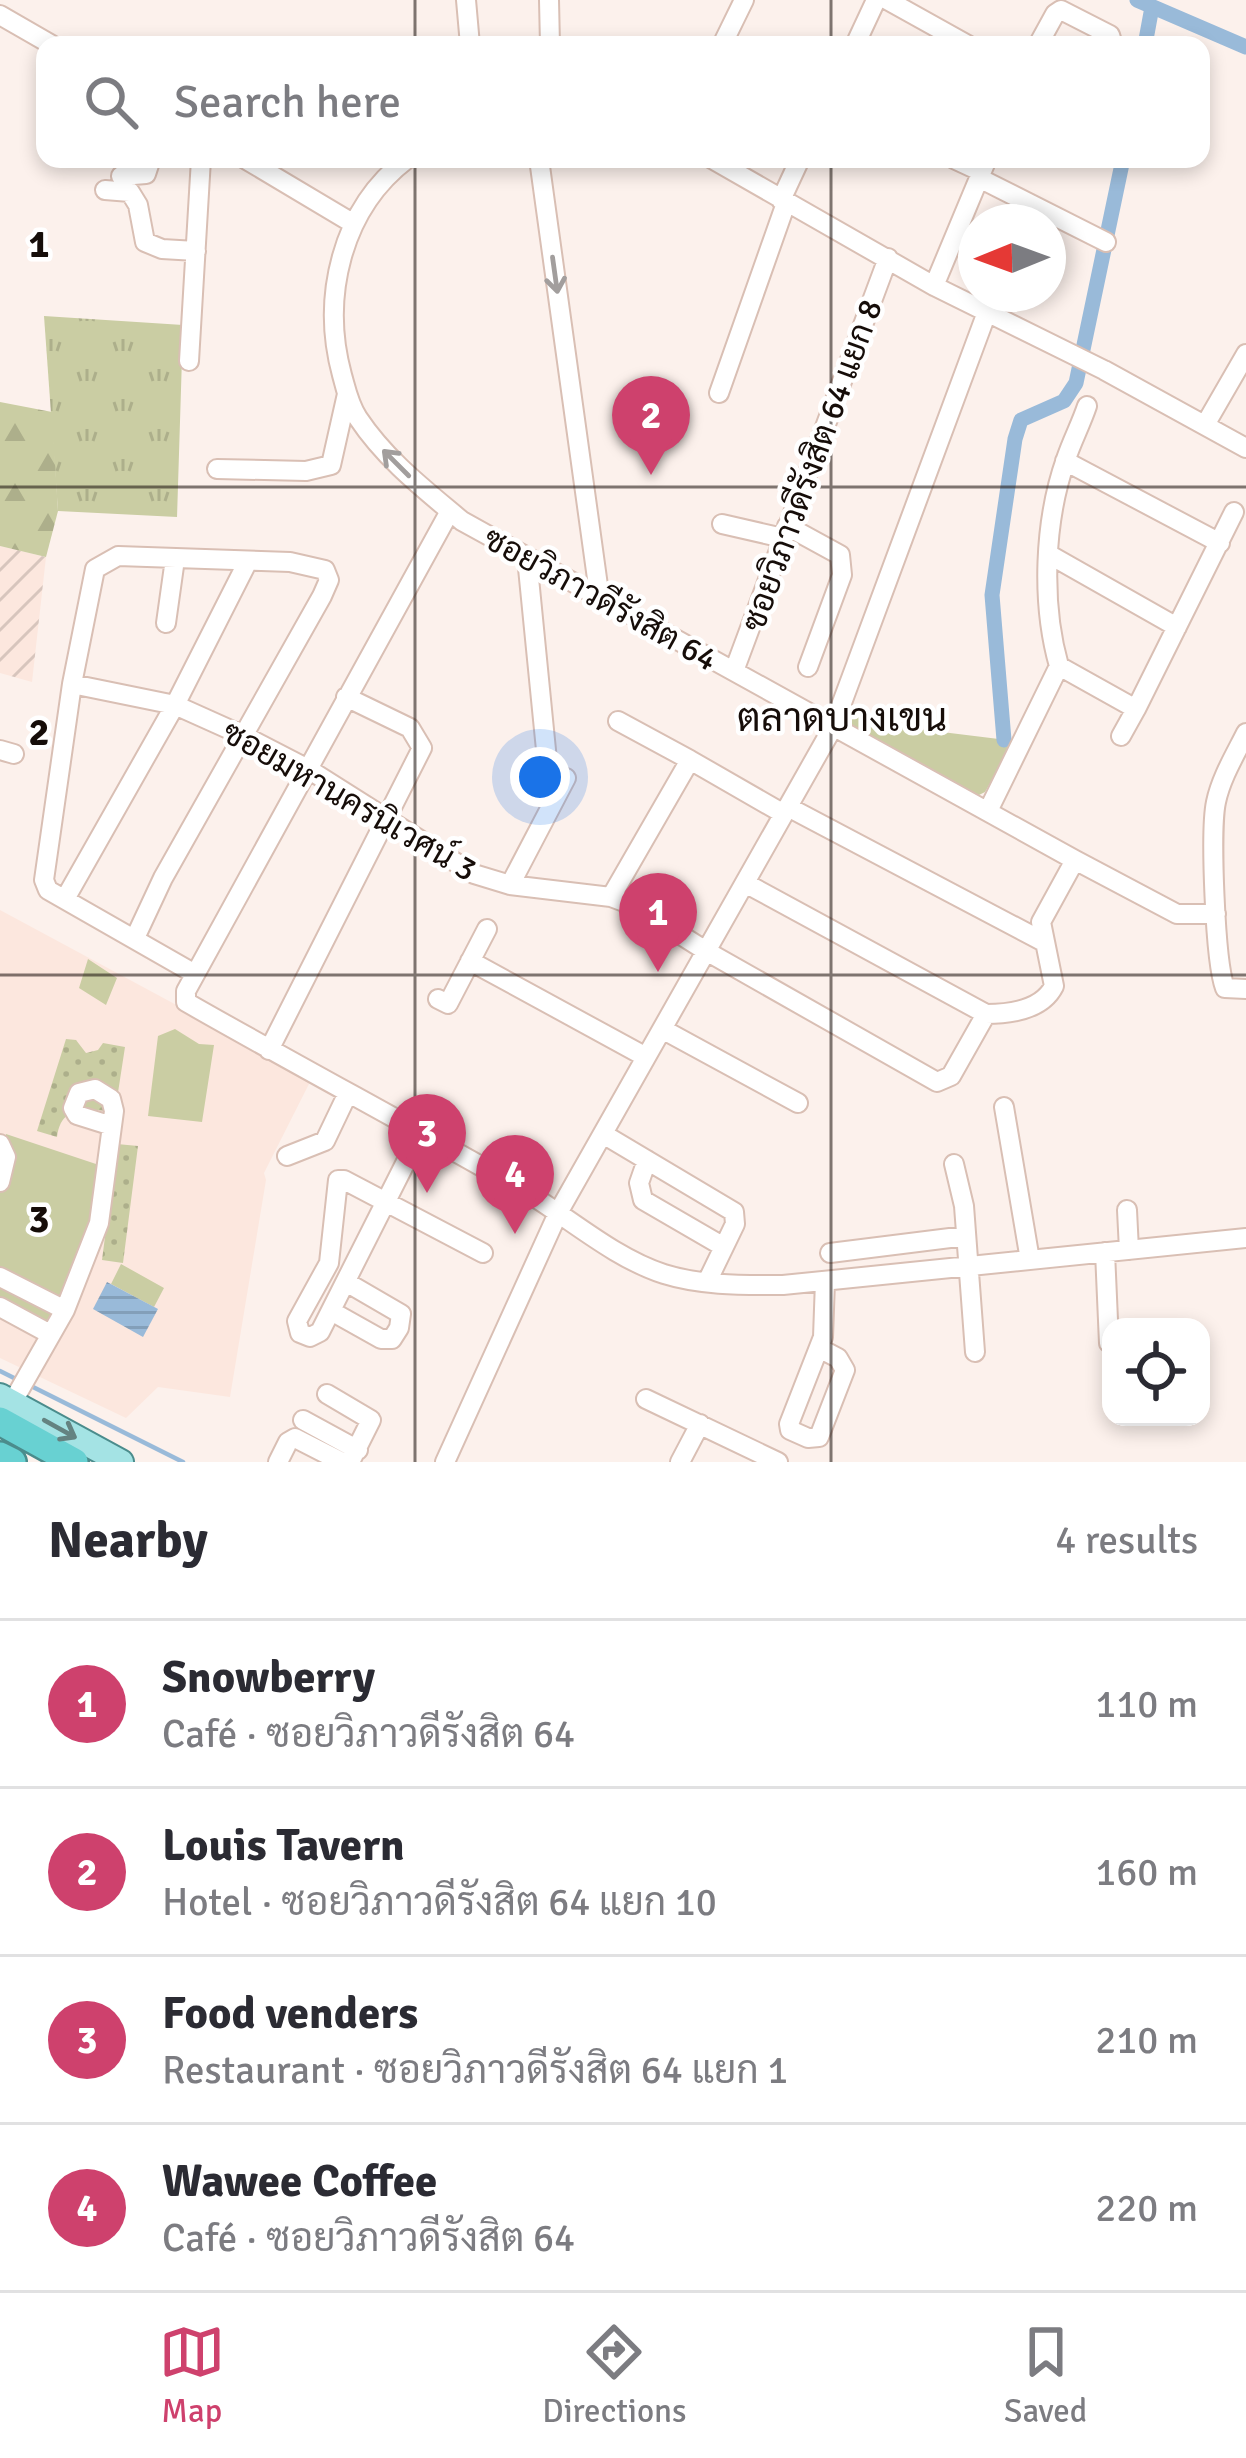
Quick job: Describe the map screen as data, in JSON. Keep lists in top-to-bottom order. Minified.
{"streets":{"street":["ซอยวิภาวดีรังสิต 64 แยก 8","ซอยวิภาวดีรังสิต 64","ซอยมหานครนิเวศน์ 3"]},"crossings":[["ซอยวิภาวดีรังสิต 64 แยก 8","ซอยวิภาวดีรังสิต 64"]],"districts":["ตลาดบางเขน"],"north":"left","page":{"search":"Search here","pins":["2","1","3","4"],"heading":["Nearby","4 results"],"list":[{"mark":"1","name":"Snowberry","note":"Café · ซอยวิภาวดีรังสิต 64","value":"110 m"},{"mark":"2","name":"Louis Tavern","note":"Hotel · ซอยวิภาวดีรังสิต 64 แยก 10","value":"160 m"},{"mark":"3","name":"Food venders","note":"Restaurant · ซอยวิภาวดีรังสิต 64 แยก 1","value":"210 m"},{"mark":"4","name":"Wawee Coffee","note":"Café · ซอยวิภาวดีรังสิต 64","value":"220 m"}],"nav":["Map","Directions","Saved"]},"grid":{"rows":["1","2","3"]}}
